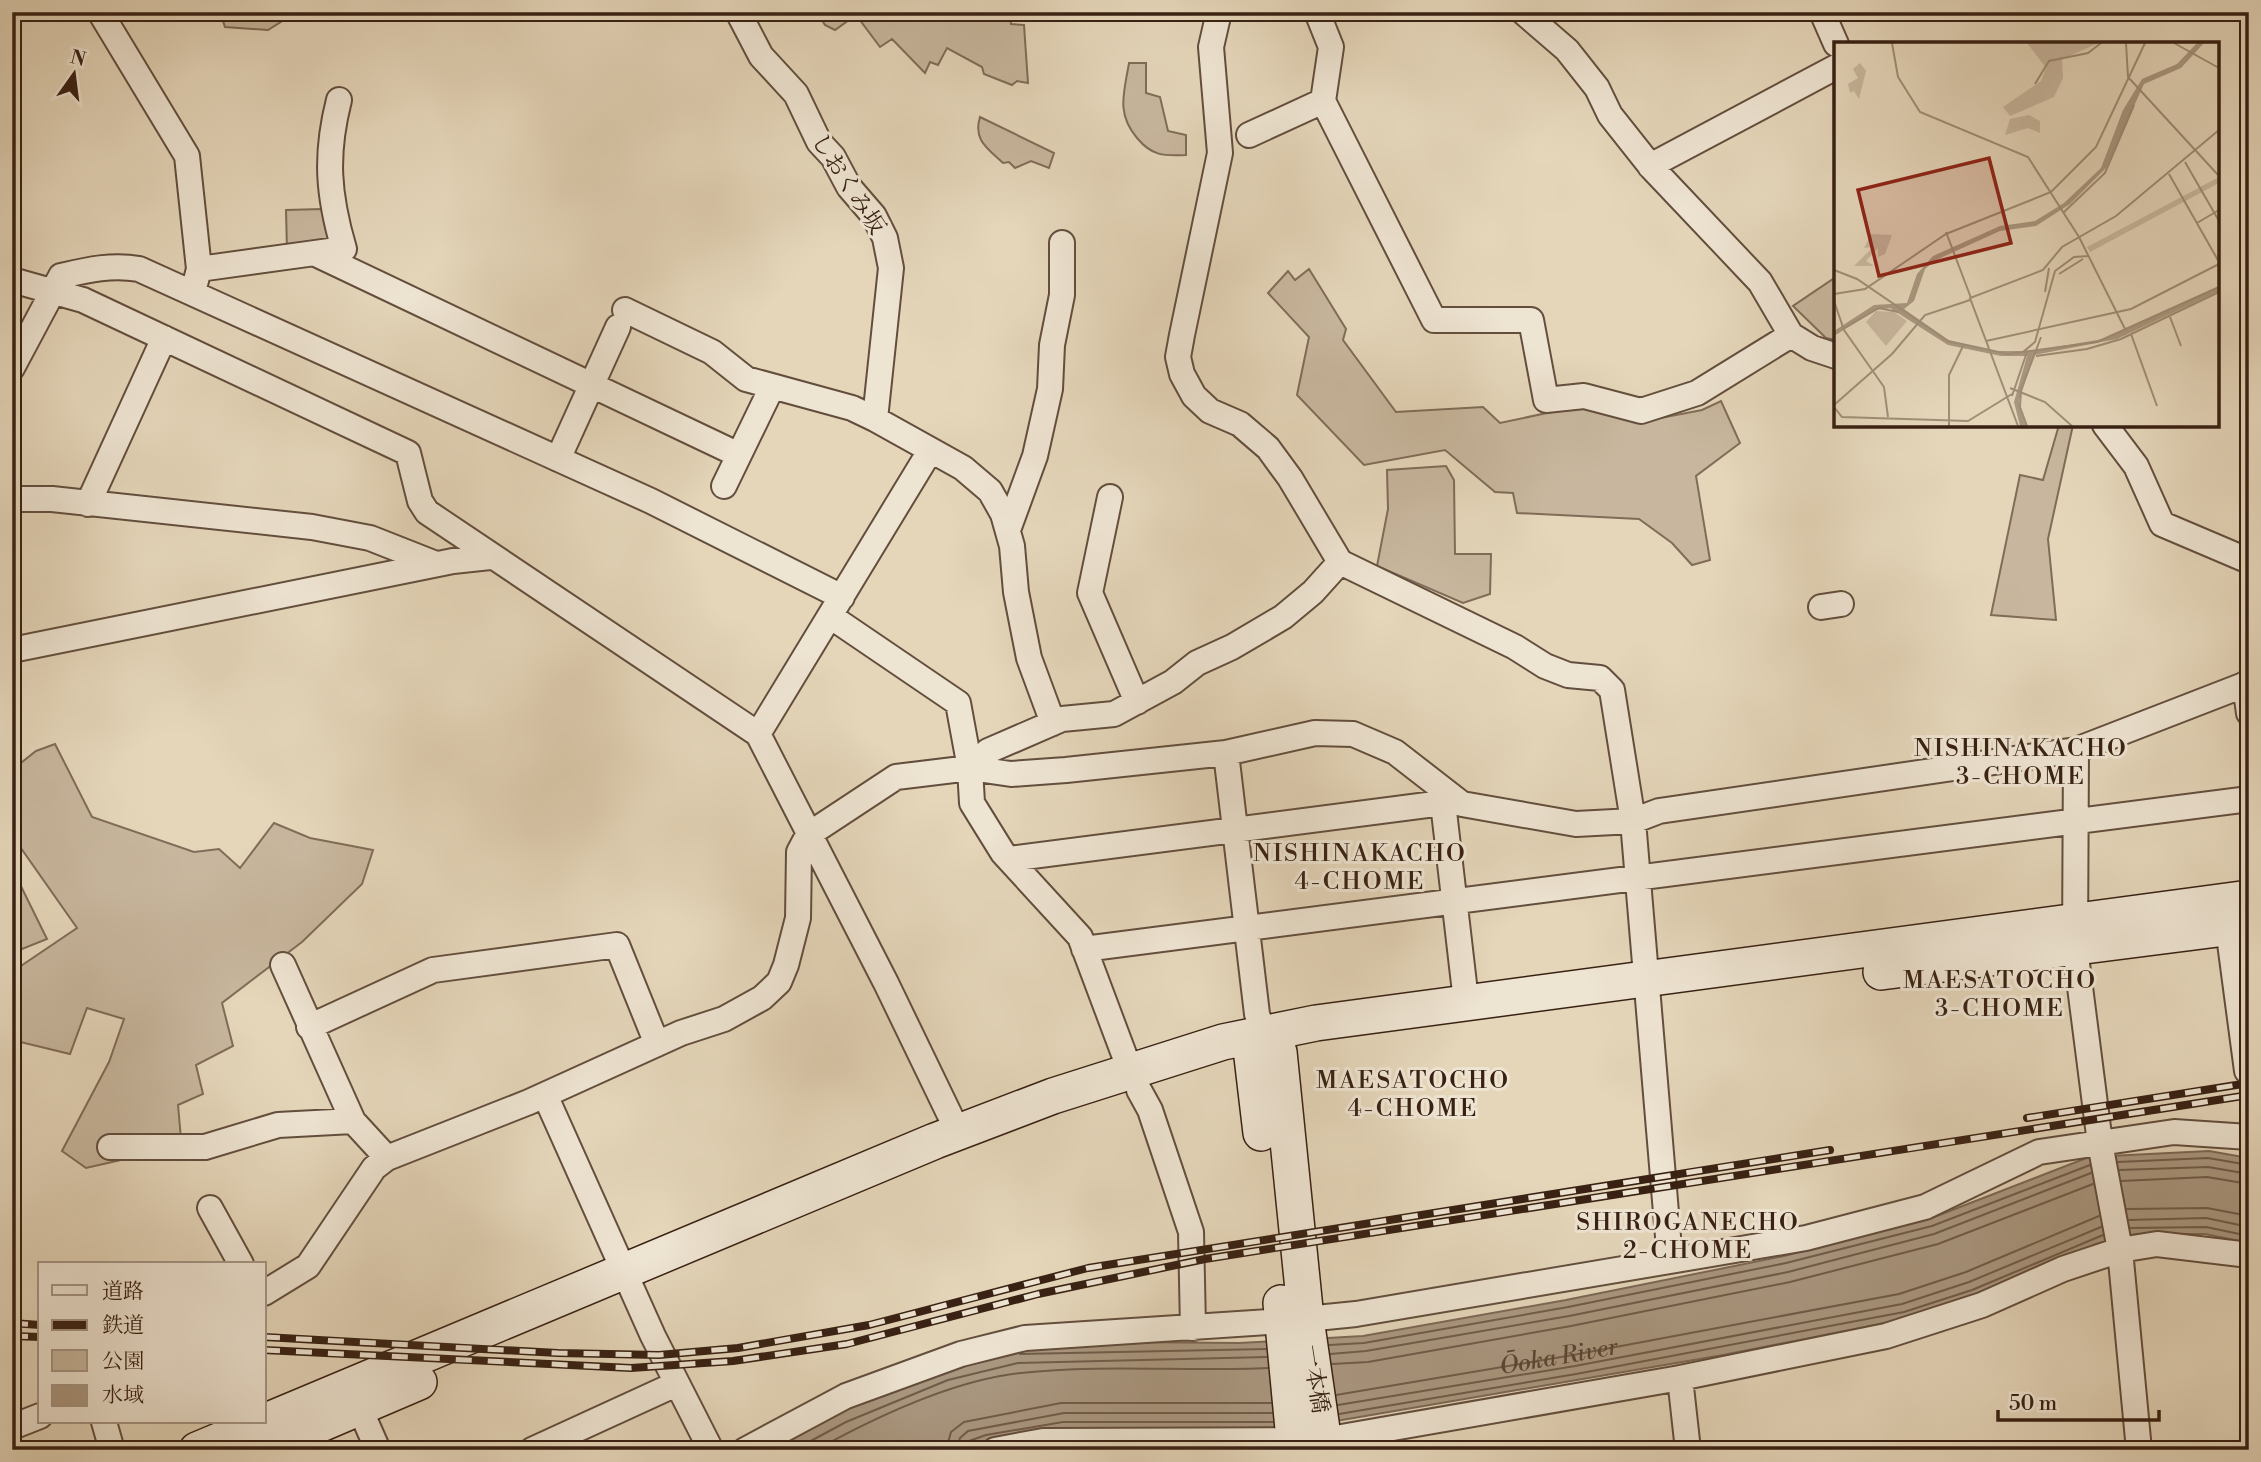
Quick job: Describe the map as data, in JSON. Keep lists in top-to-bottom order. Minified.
{"streets":{"main road":["一本橋"],"street":["しおくみ坂"]},"districts":["NISHINAKACHO 3-CHOME","NISHINAKACHO 4-CHOME","MAESATOCHO 3-CHOME","MAESATOCHO 4-CHOME","SHIROGANECHO 2-CHOME"],"water":["Ōoka River"],"legend":["道路","鉄道","公園","水域"],"scale_bar":"50 m","north":"top"}
